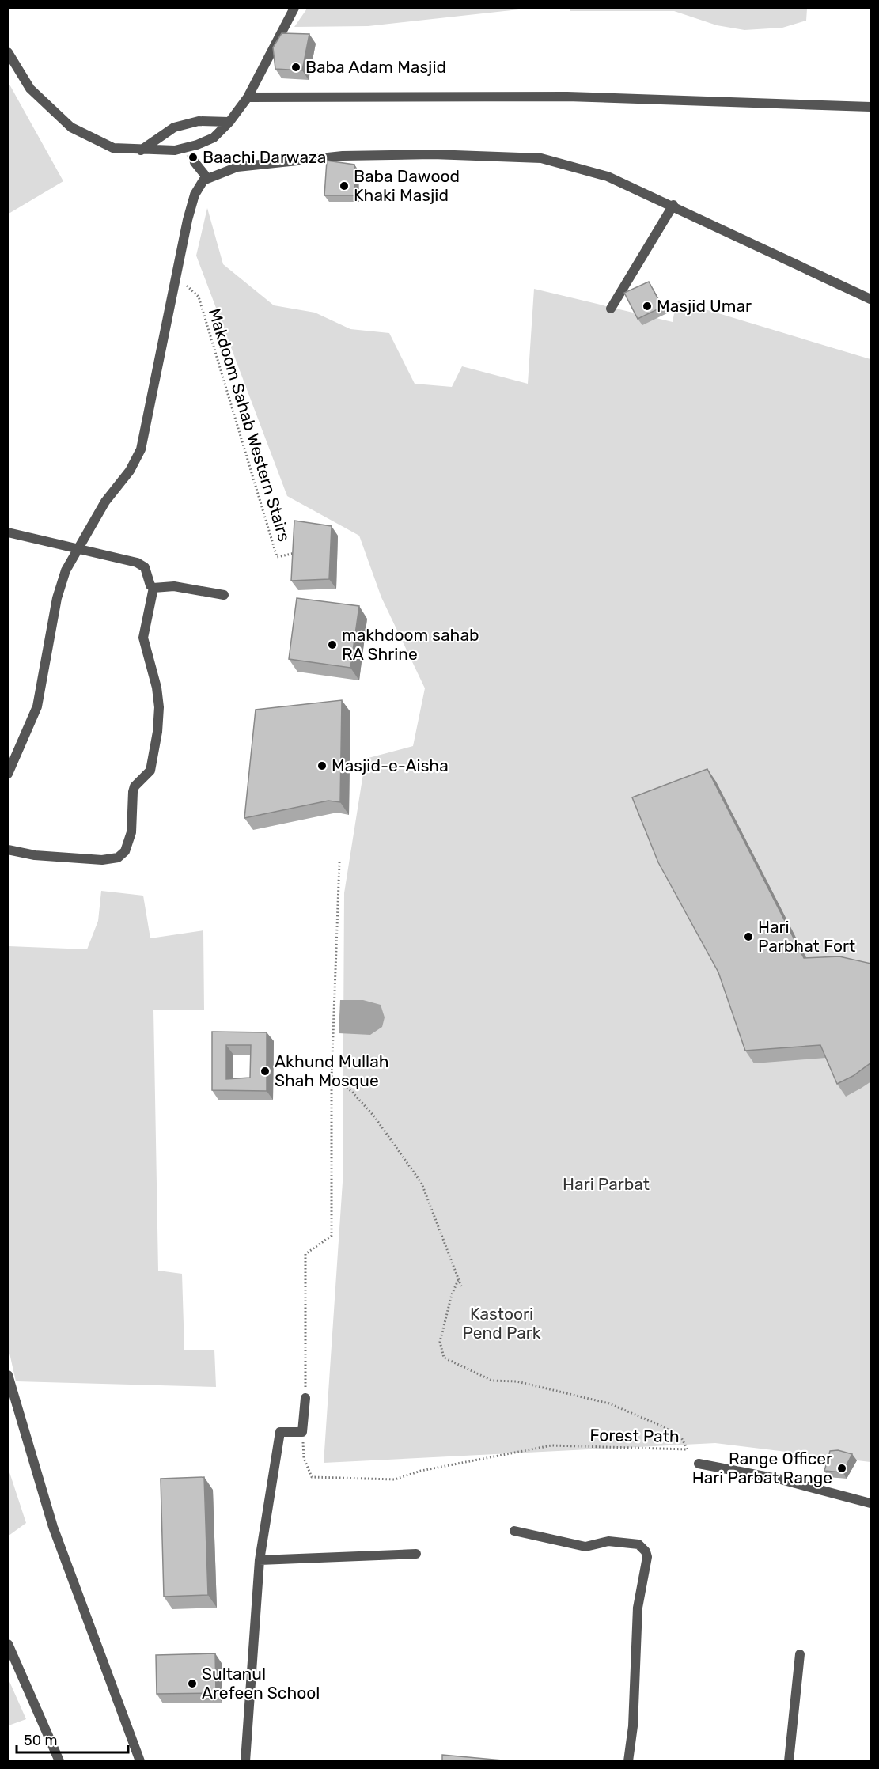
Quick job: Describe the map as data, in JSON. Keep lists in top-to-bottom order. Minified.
{"streets":{"path":["Makdoom Sahab Western Stairs","Forest Path"]},"parks":["Hari Parbat","Kastoori Pend Park"],"places":["Baba Adam Masjid","Baachi Darwaza","Baba Dawood Khaki Masjid","Masjid Umar","makhdoom sahab RA Shrine","Masjid-e-Aisha","Hari Parbhat Fort","Akhund Mullah Shah Mosque","Range Officer Hari Parbat Range","Sultanul Arefeen School"],"scale_bar":"50 m"}
